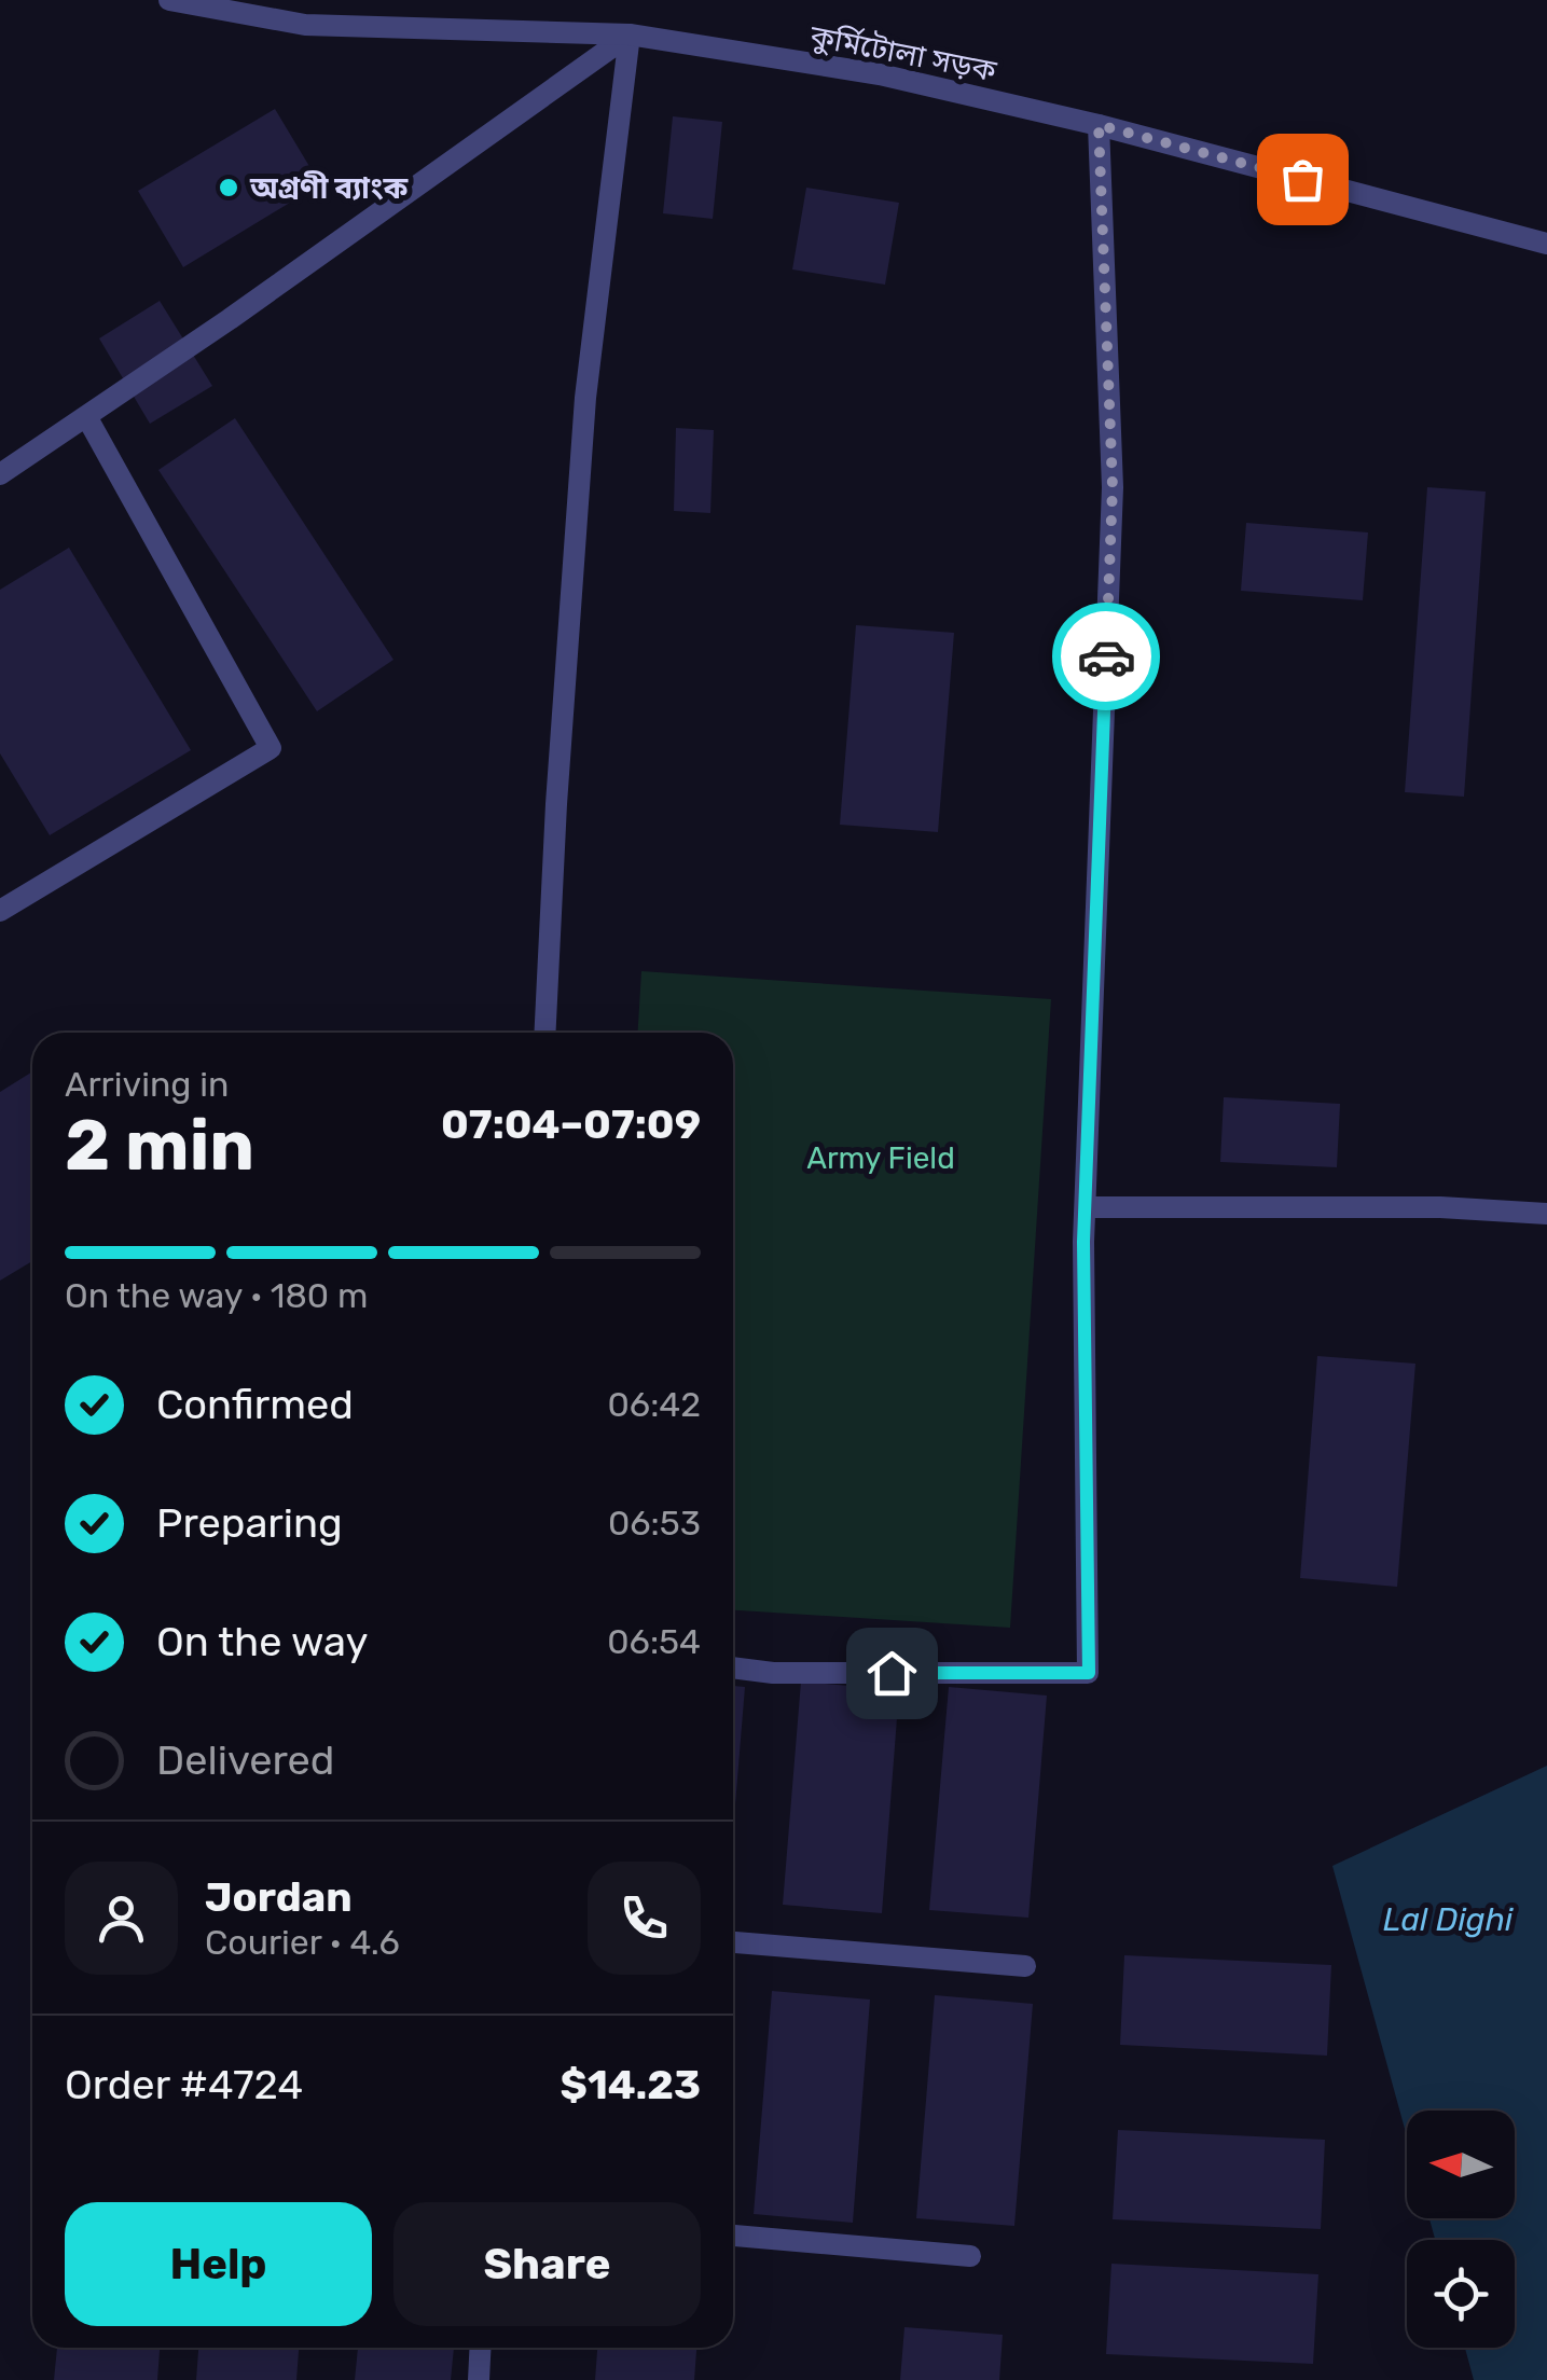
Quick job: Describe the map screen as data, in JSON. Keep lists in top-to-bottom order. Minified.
{"streets":{"street":["কুর্মিটোলা সড়ক"]},"water":["Lal Dighi"],"parks":["Army Field"],"places":["অগ্রণী ব্যাংক"],"north":"left","page":{"heading":["2 min","Arriving in","07:04–07:09"],"panel":["Jordan","Courier · 4.6","Order #4724","$14.23"],"bar":"On the way · 180 m","list":[["Confirmed","06:42"],["Preparing","06:53"],["On the way","06:54"],"Delivered"],"buttons":["Help","Share"]}}
